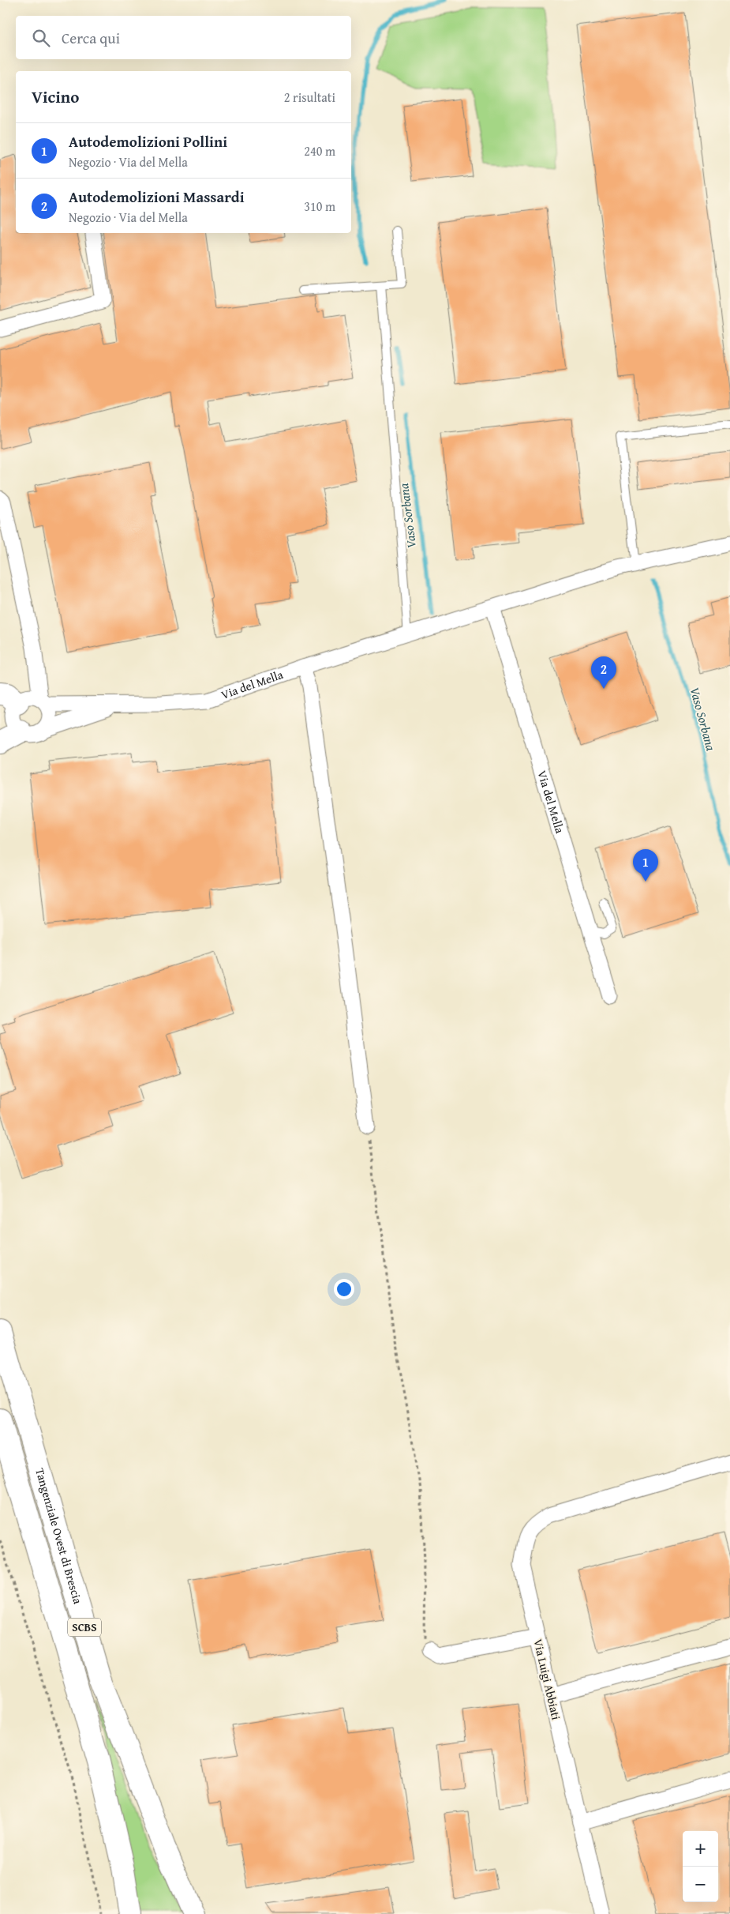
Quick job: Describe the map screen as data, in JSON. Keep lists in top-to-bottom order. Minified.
{"streets":{"main road":["Tangenziale Ovest di Brescia","SCBS"],"street":["Via del Mella","Via Luigi Abbiati"]},"water":["Vaso Sorbana"],"page":{"search":"Cerca qui","heading":["Vicino","2 risultati"],"list":[{"mark":"1","name":"Autodemolizioni Pollini","note":"Negozio · Via del Mella","value":"240 m"},{"mark":"2","name":"Autodemolizioni Massardi","note":"Negozio · Via del Mella","value":"310 m"}],"pins":["2","1"],"map_buttons":["+","−"]}}
